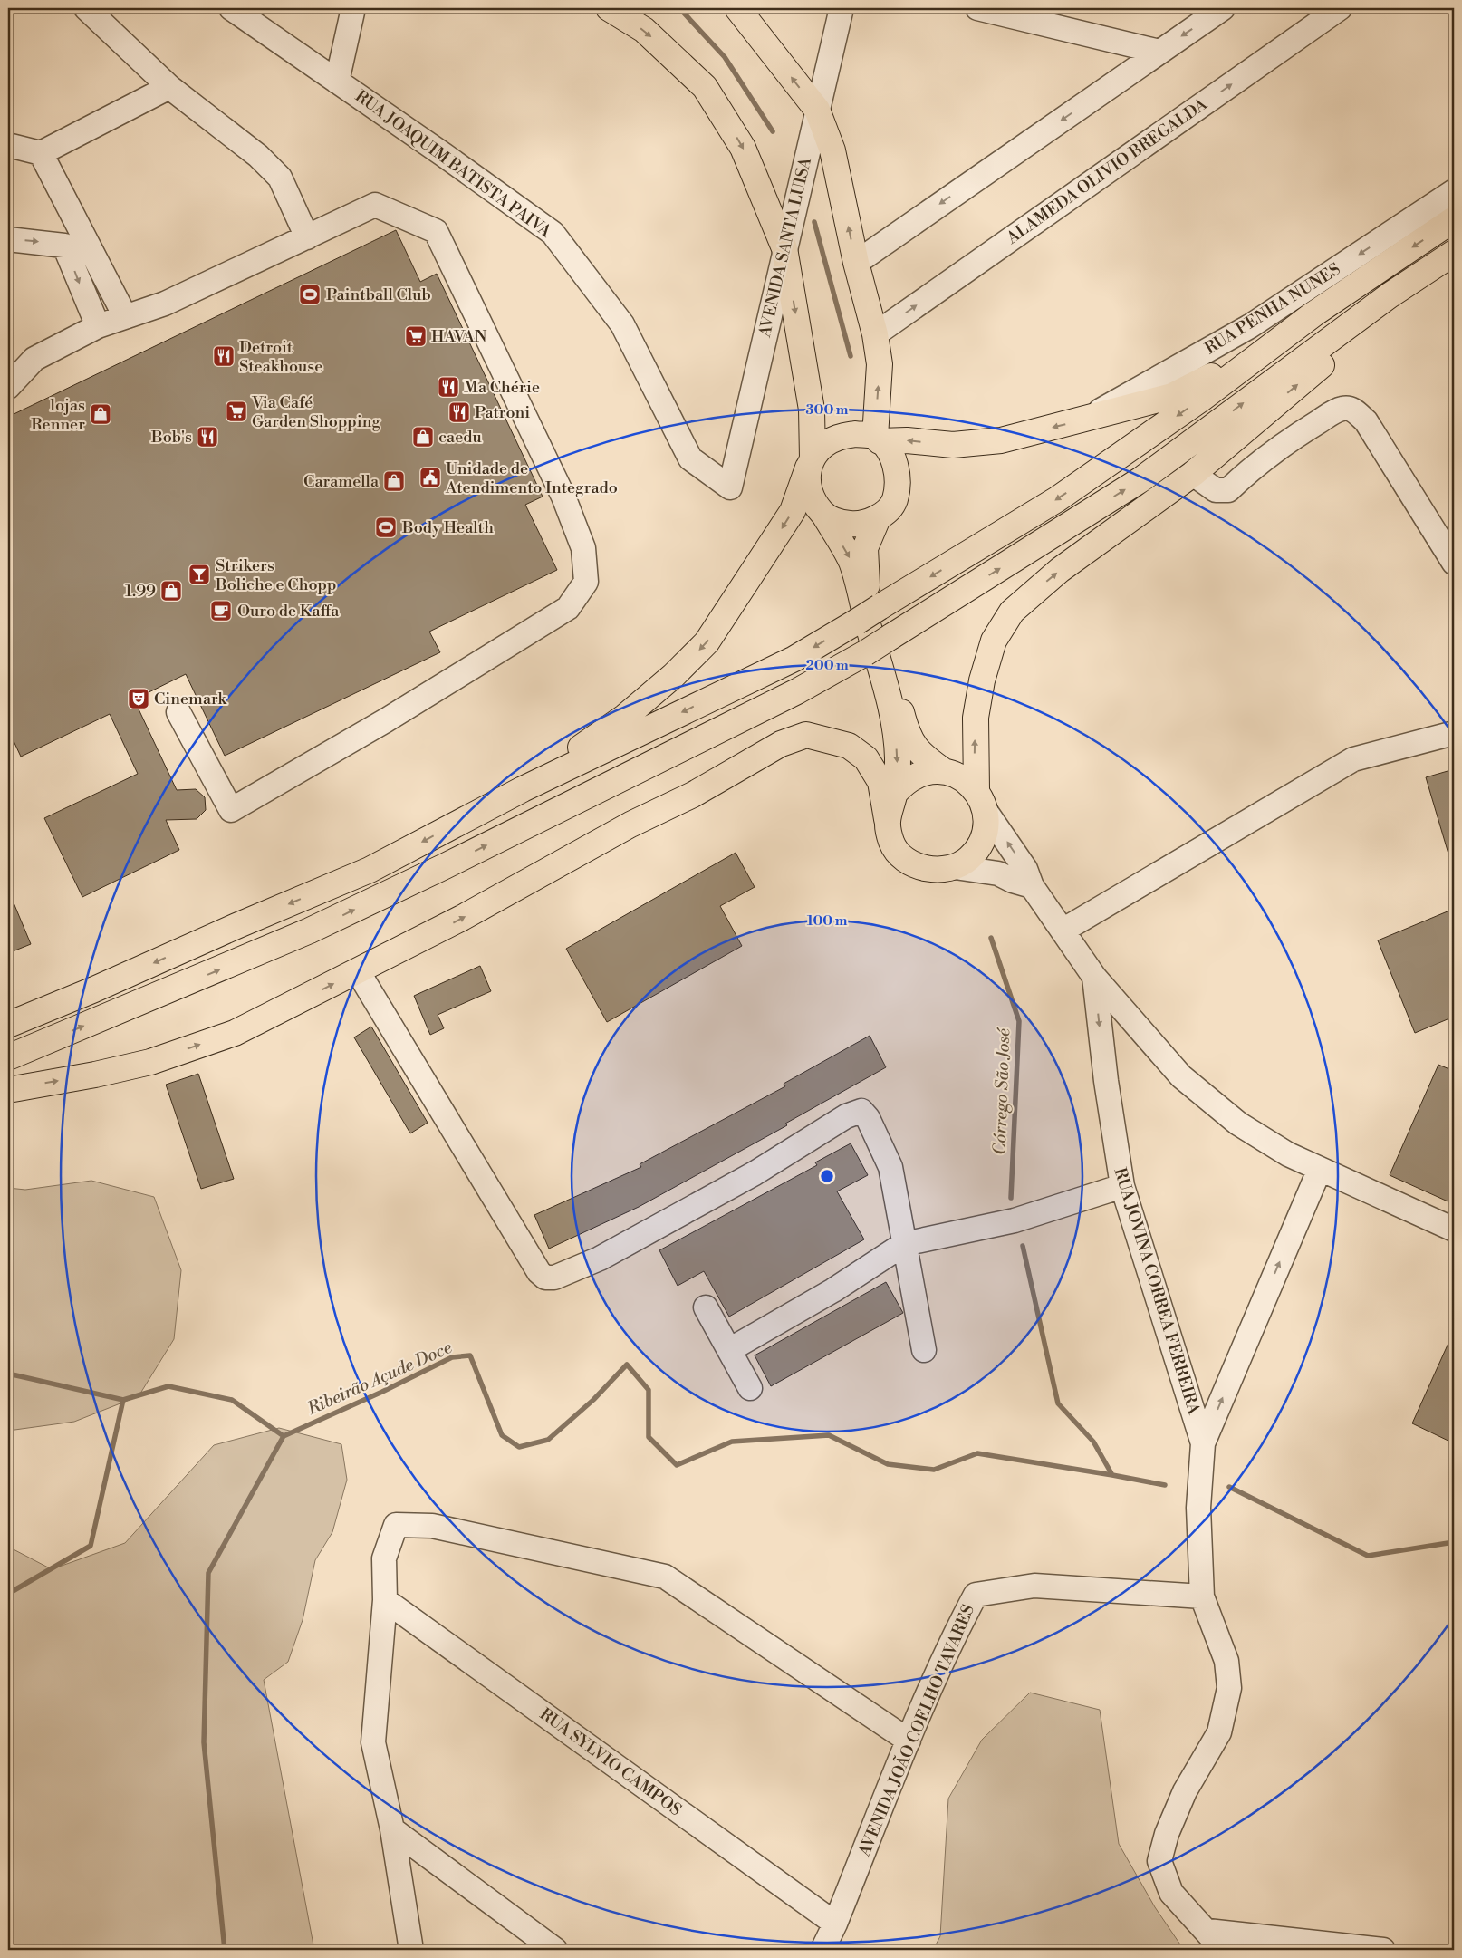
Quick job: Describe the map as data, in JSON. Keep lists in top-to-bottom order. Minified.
{"streets":{"street":["RUA JOAQUIM BATISTA PAIVA","ALAMEDA OLIVIO BREGALDA","AVENIDA SANTA LUISA","RUA PENHA NUNES","RUA JOVINA CORREA FERREIRA","AVENIDA JOÃO COELHO TAVARES","RUA SYLVIO CAMPOS"]},"crossings":[["RUA JOAQUIM BATISTA PAIVA","AVENIDA SANTA LUISA"],["RUA JOVINA CORREA FERREIRA","AVENIDA JOÃO COELHO TAVARES"],["AVENIDA JOÃO COELHO TAVARES","RUA SYLVIO CAMPOS"]],"one_way":["RUA PENHA NUNES"],"water":["Córrego São José","Ribeirão Açude Doce"],"places":{"sports":["Paintball Club","Body Health"],"supermarket":["HAVAN","Via Café Garden Shopping"],"restaurant":["Detroit Steakhouse","Ma Chérie","Patroni","Bob's"],"shop":["lojas Renner","caedu","Caramella","1.99"],"public building":["Unidade de Atendimento Integrado"],"bar":["Strikers Boliche e Chopp"],"cafe":["Ouro de Kaffa"],"theatre":["Cinemark"]},"rings":["300 m","200 m","100 m"]}
